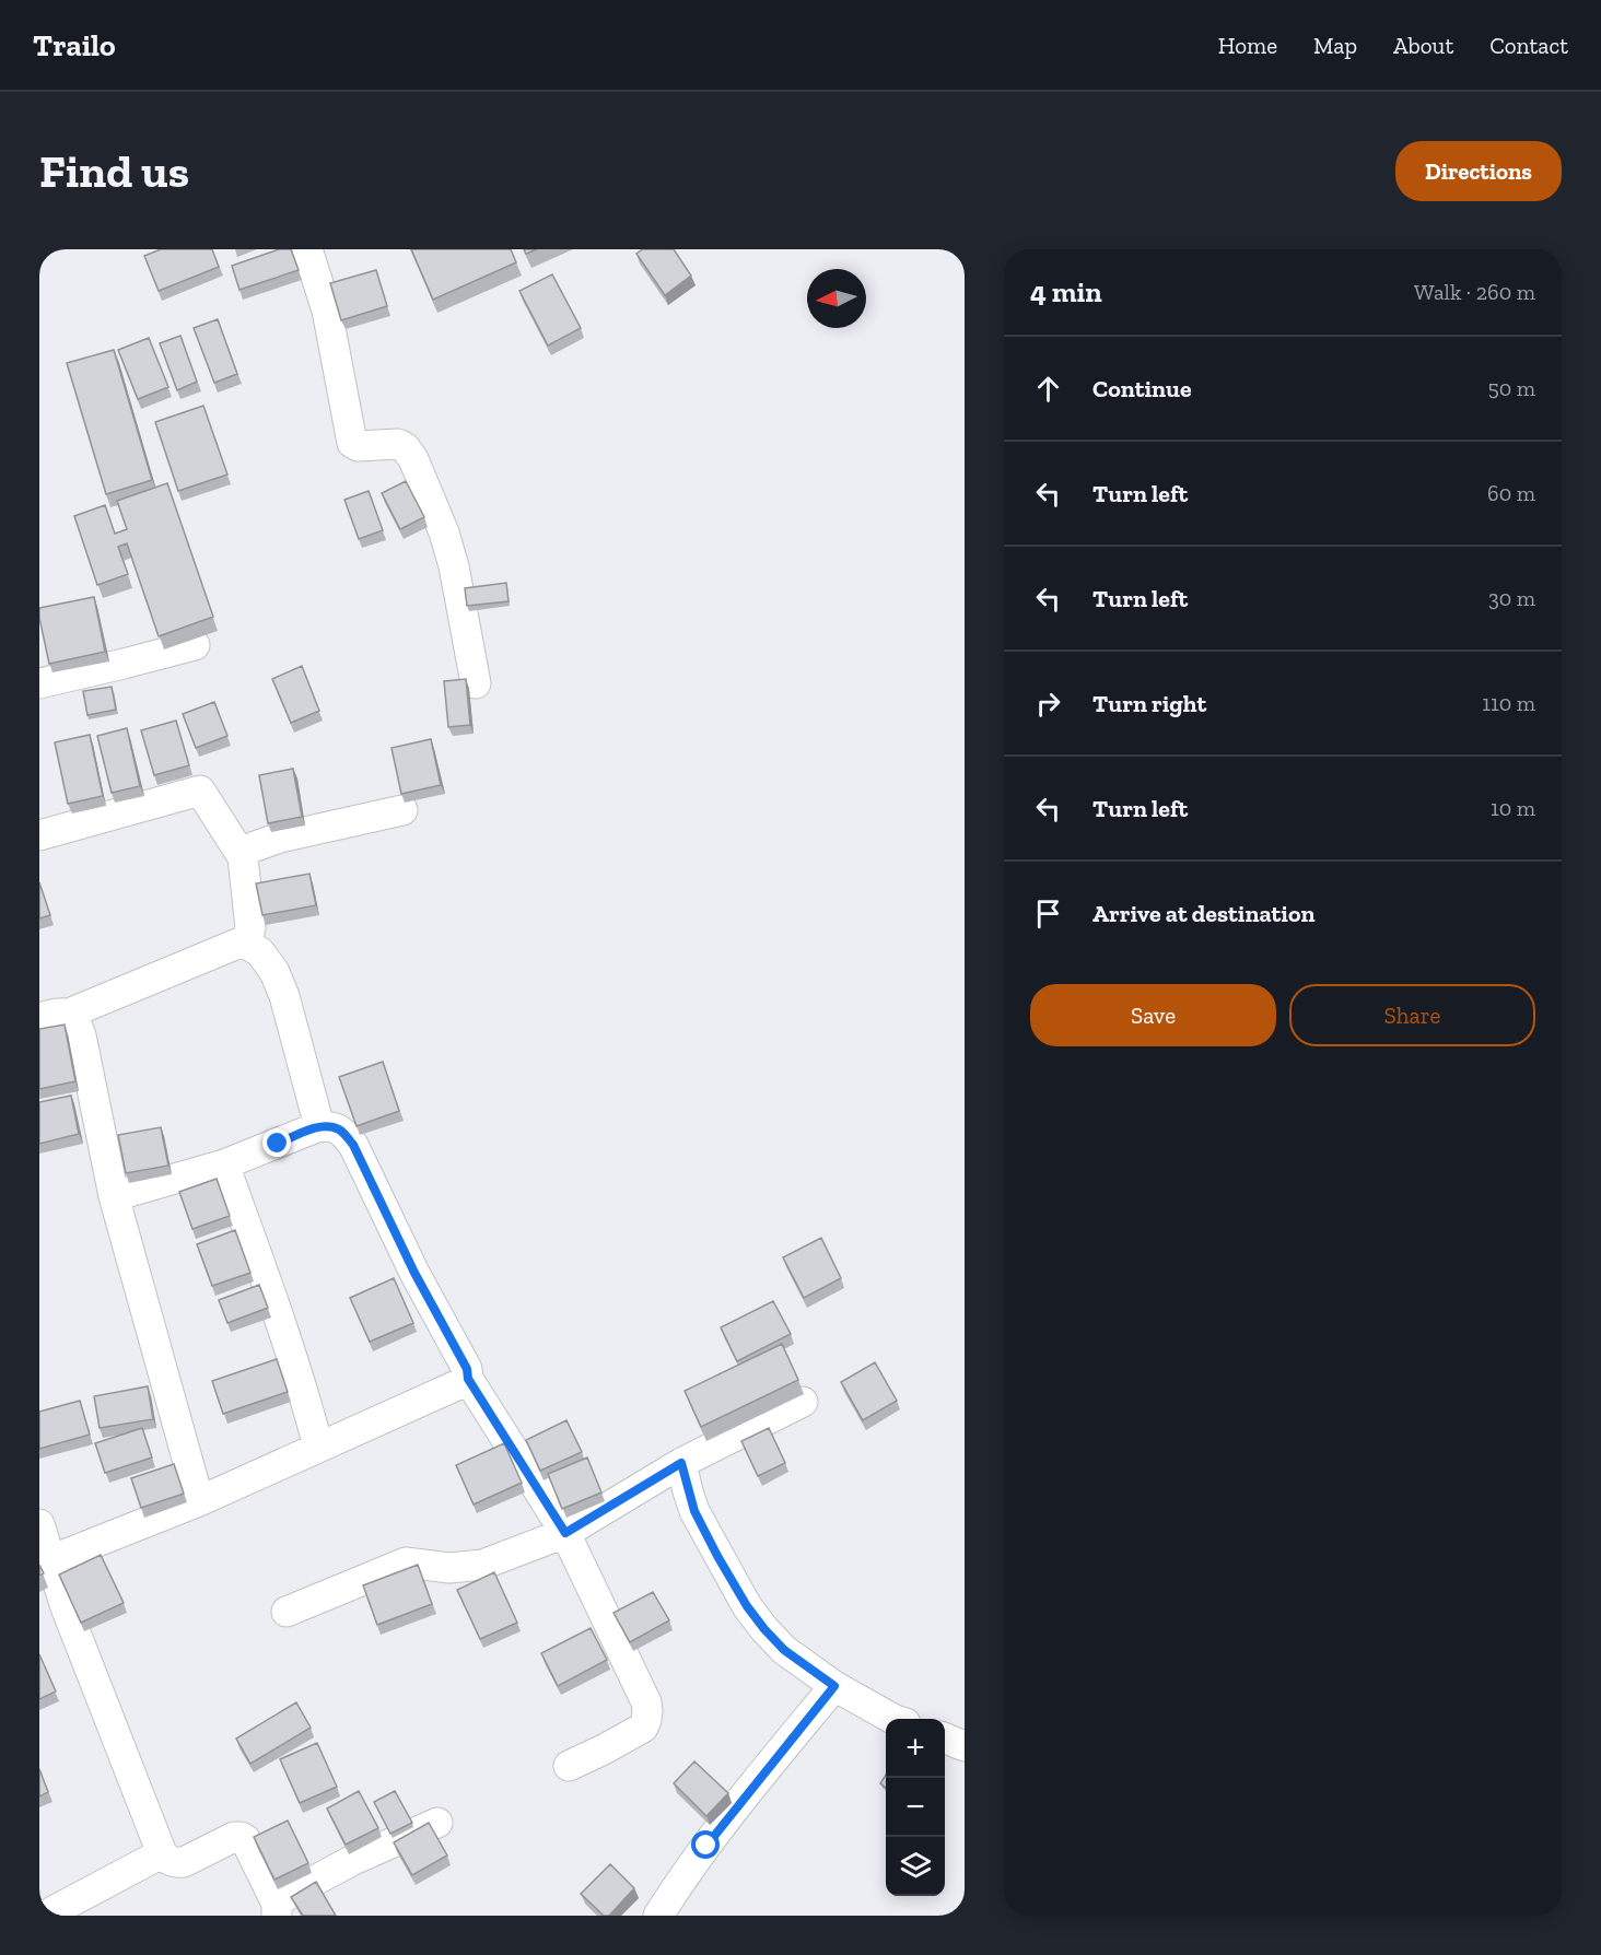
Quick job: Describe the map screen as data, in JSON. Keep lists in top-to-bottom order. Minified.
{"north":"left","page":{"header":"Trailo","nav":["Home","Map","About","Contact"],"buttons":["Directions",["Save","Share"]],"title":"Find us","heading":["4 min","Walk · 260 m"],"list":[["Continue","50 m"],["Turn left","60 m"],["Turn left","30 m"],["Turn right","110 m"],["Turn left","10 m"],"Arrive at destination"],"map_buttons":["+","−"]}}
